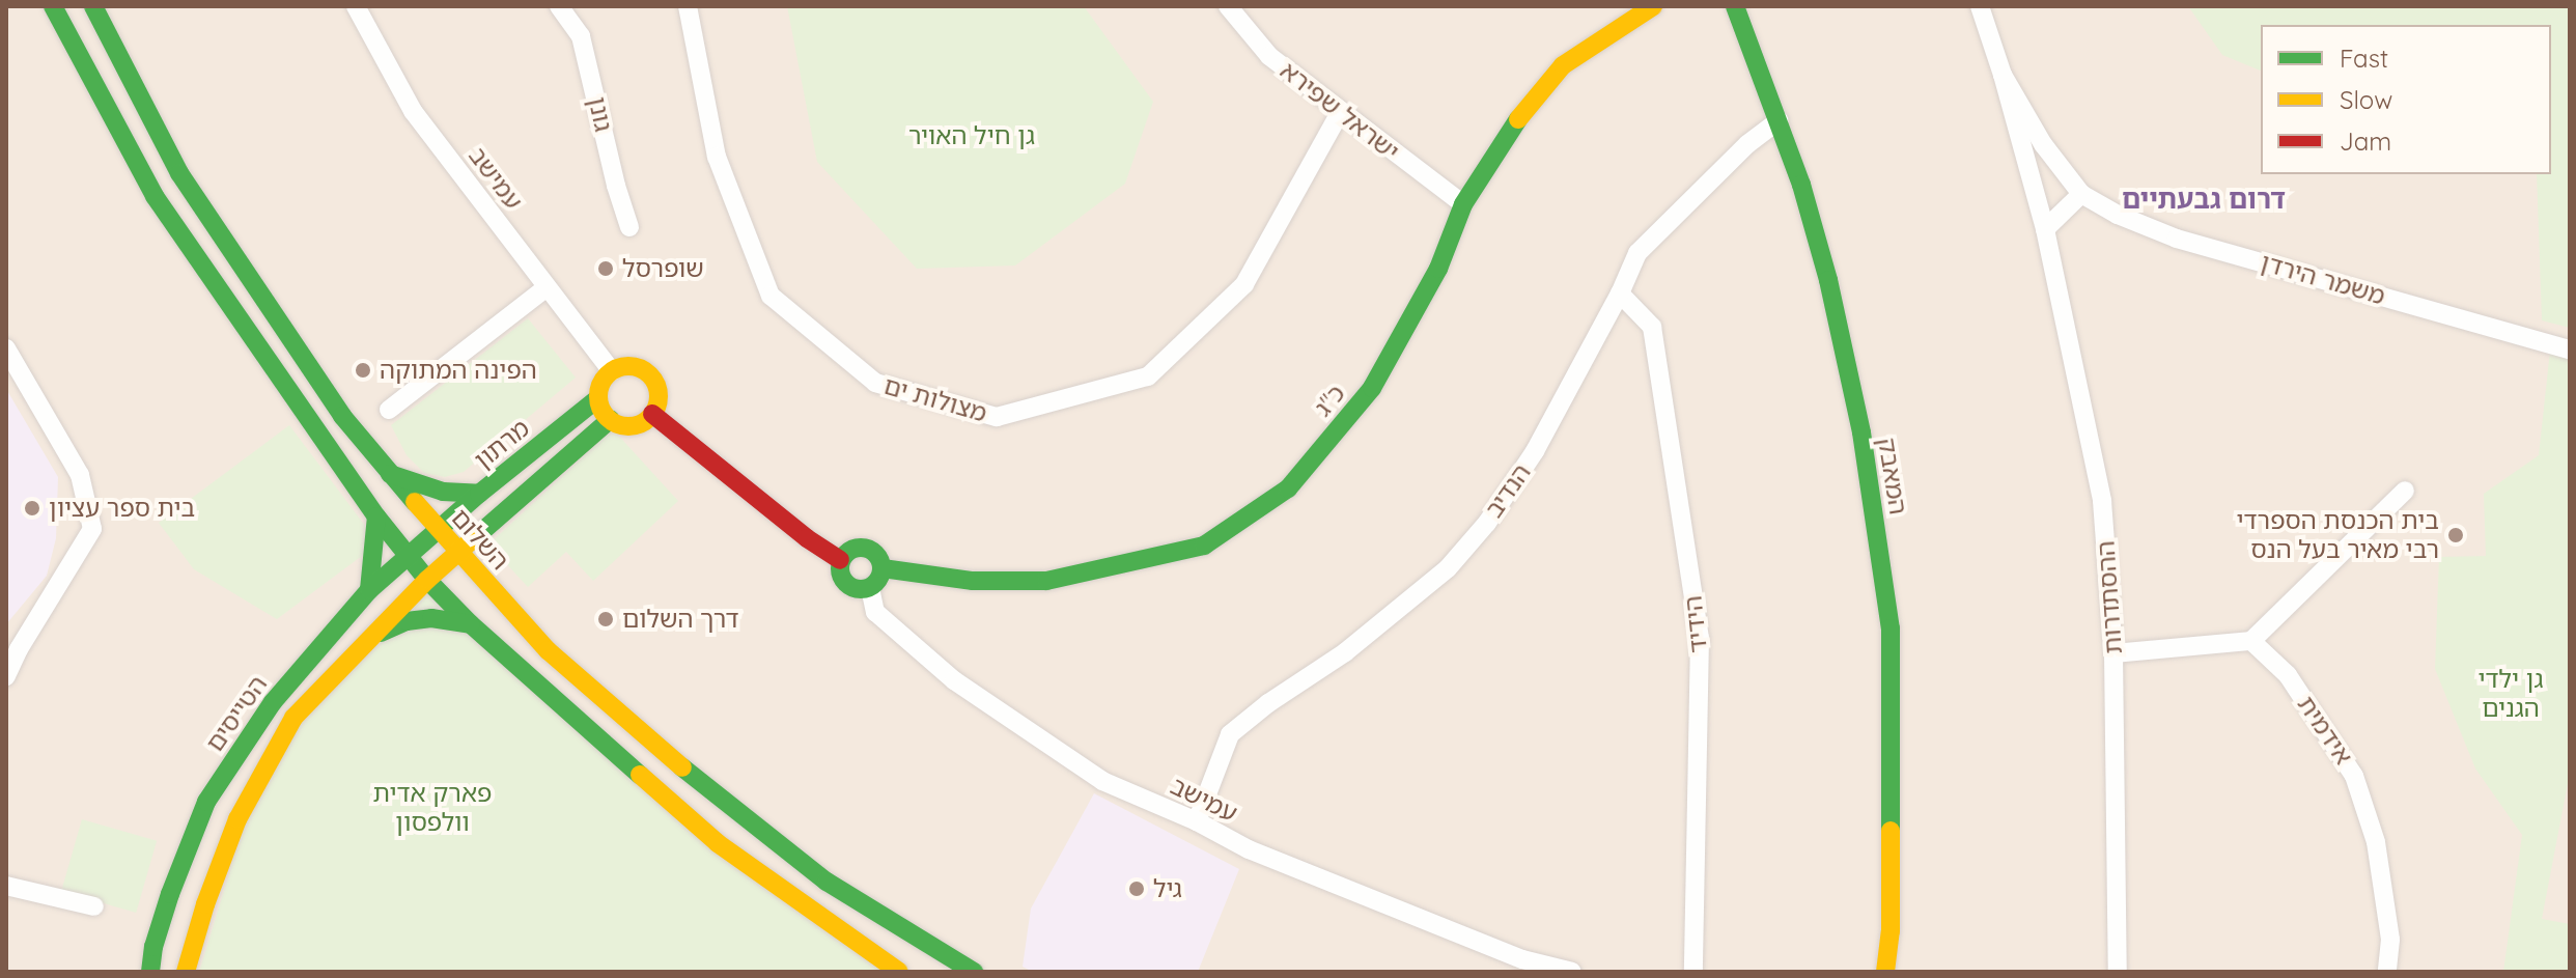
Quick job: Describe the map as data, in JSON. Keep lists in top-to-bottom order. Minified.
{"streets":{"main road":["כ\"ג","מרתון","המאבק","השלום","הטייסים"],"street":["ישראל שפירא","גונן","עמישב","משמר הירדן","מצולות ים","הנדיב","ההסתדרות","הידיד","אידמית"]},"crossings":[["ישראל שפירא","מצולות ים"],["ישראל שפירא","כ\"ג"],["עמישב","כ\"ג"],["עמישב","מרתון"],["עמישב","הנדיב"],["משמר הירדן","ההסתדרות"],["מרתון","השלום"],["מרתון","הטייסים"],["המאבק","הנדיב"],["הנדיב","הידיד"],["השלום","הטייסים"]],"districts":["דרום גבעתיים"],"parks":["גן חיל האויר","גן ילדי הגנים","פארק אדית וולפסון"],"places":["שופרסל","הפינה המתוקה","בית ספר עציון","בית הכנסת הספרדי רבי מאיר בעל הנס","דרך השלום","גיל"],"legend":["Fast","Slow","Jam"]}
